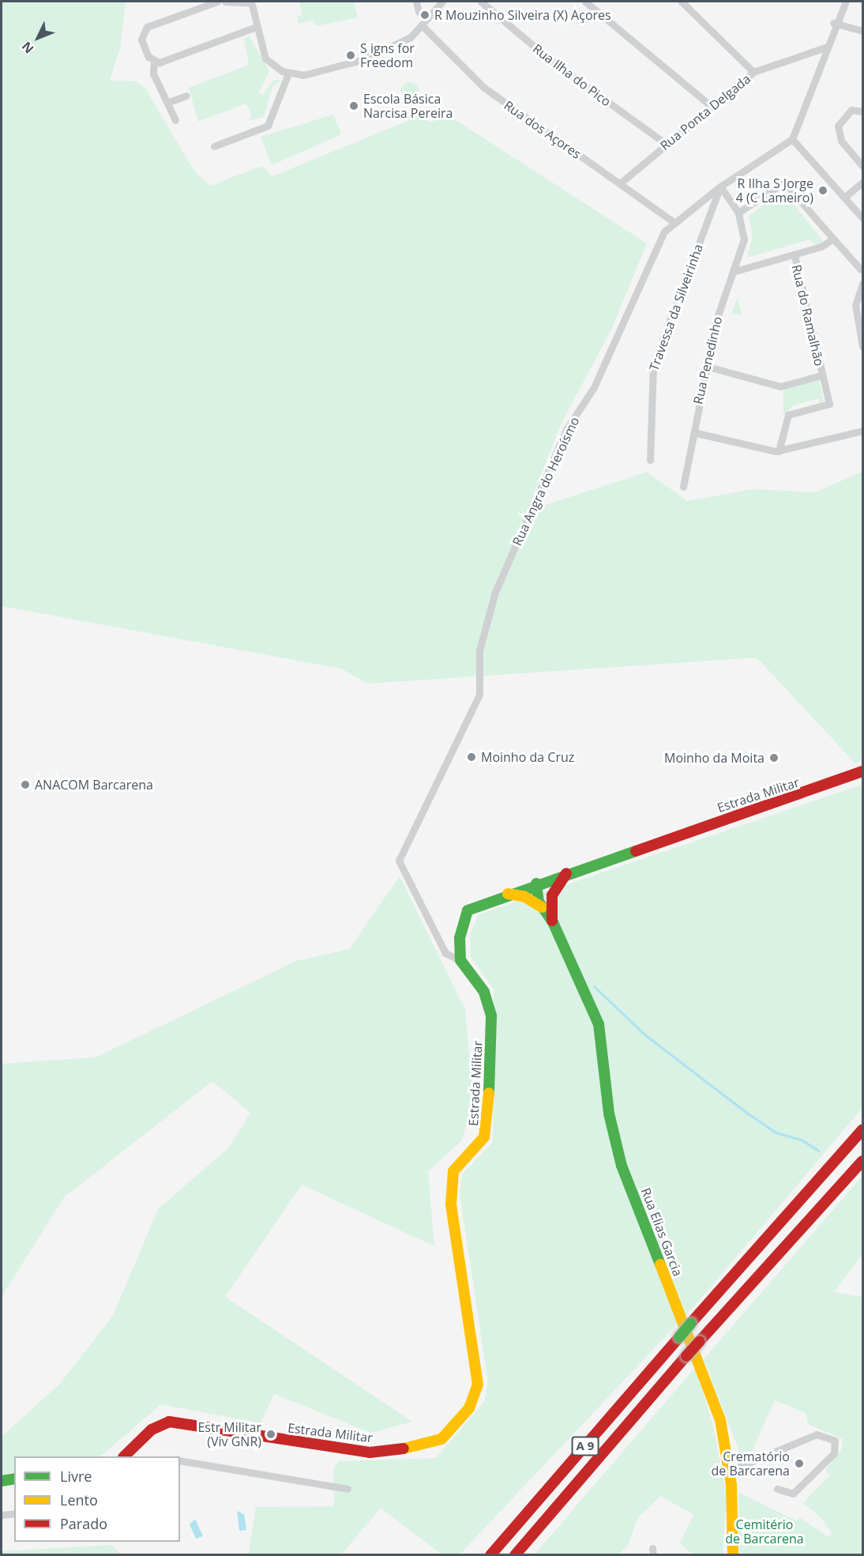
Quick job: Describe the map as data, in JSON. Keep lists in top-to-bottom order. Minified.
{"streets":{"main road":["Estrada Militar","Rua Elias Garcia","A 9"],"street":["Rua Ilha do Pico","Rua Ponta Delgada","Rua dos Açores","Travessa da Silveirinha","Rua do Ramalhão","Rua Penedinho","Rua Angra do Heroísmo"]},"crossings":[["Rua Ilha do Pico","Rua Ponta Delgada"],["Rua Ponta Delgada","Rua dos Açores"],["Rua dos Açores","Rua Angra do Heroísmo"],["Travessa da Silveirinha","Rua Penedinho"],["Travessa da Silveirinha","Rua Angra do Heroísmo"],["Rua Penedinho","Rua Angra do Heroísmo"],["Rua Angra do Heroísmo","Estrada Militar"],["Estrada Militar","Rua Elias Garcia"]],"parks":["Cemitério de Barcarena"],"places":["R Mouzinho Silveira (X) Açores","S igns for Freedom","Escola Básica Narcisa Pereira","R Ilha S Jorge 4 (C Lameiro)","Moinho da Cruz","Moinho da Moita","ANACOM Barcarena","Estr Militar (Viv GNR)","Crematório de Barcarena"],"legend":["Livre","Lento","Parado"],"north":"bottom left"}
